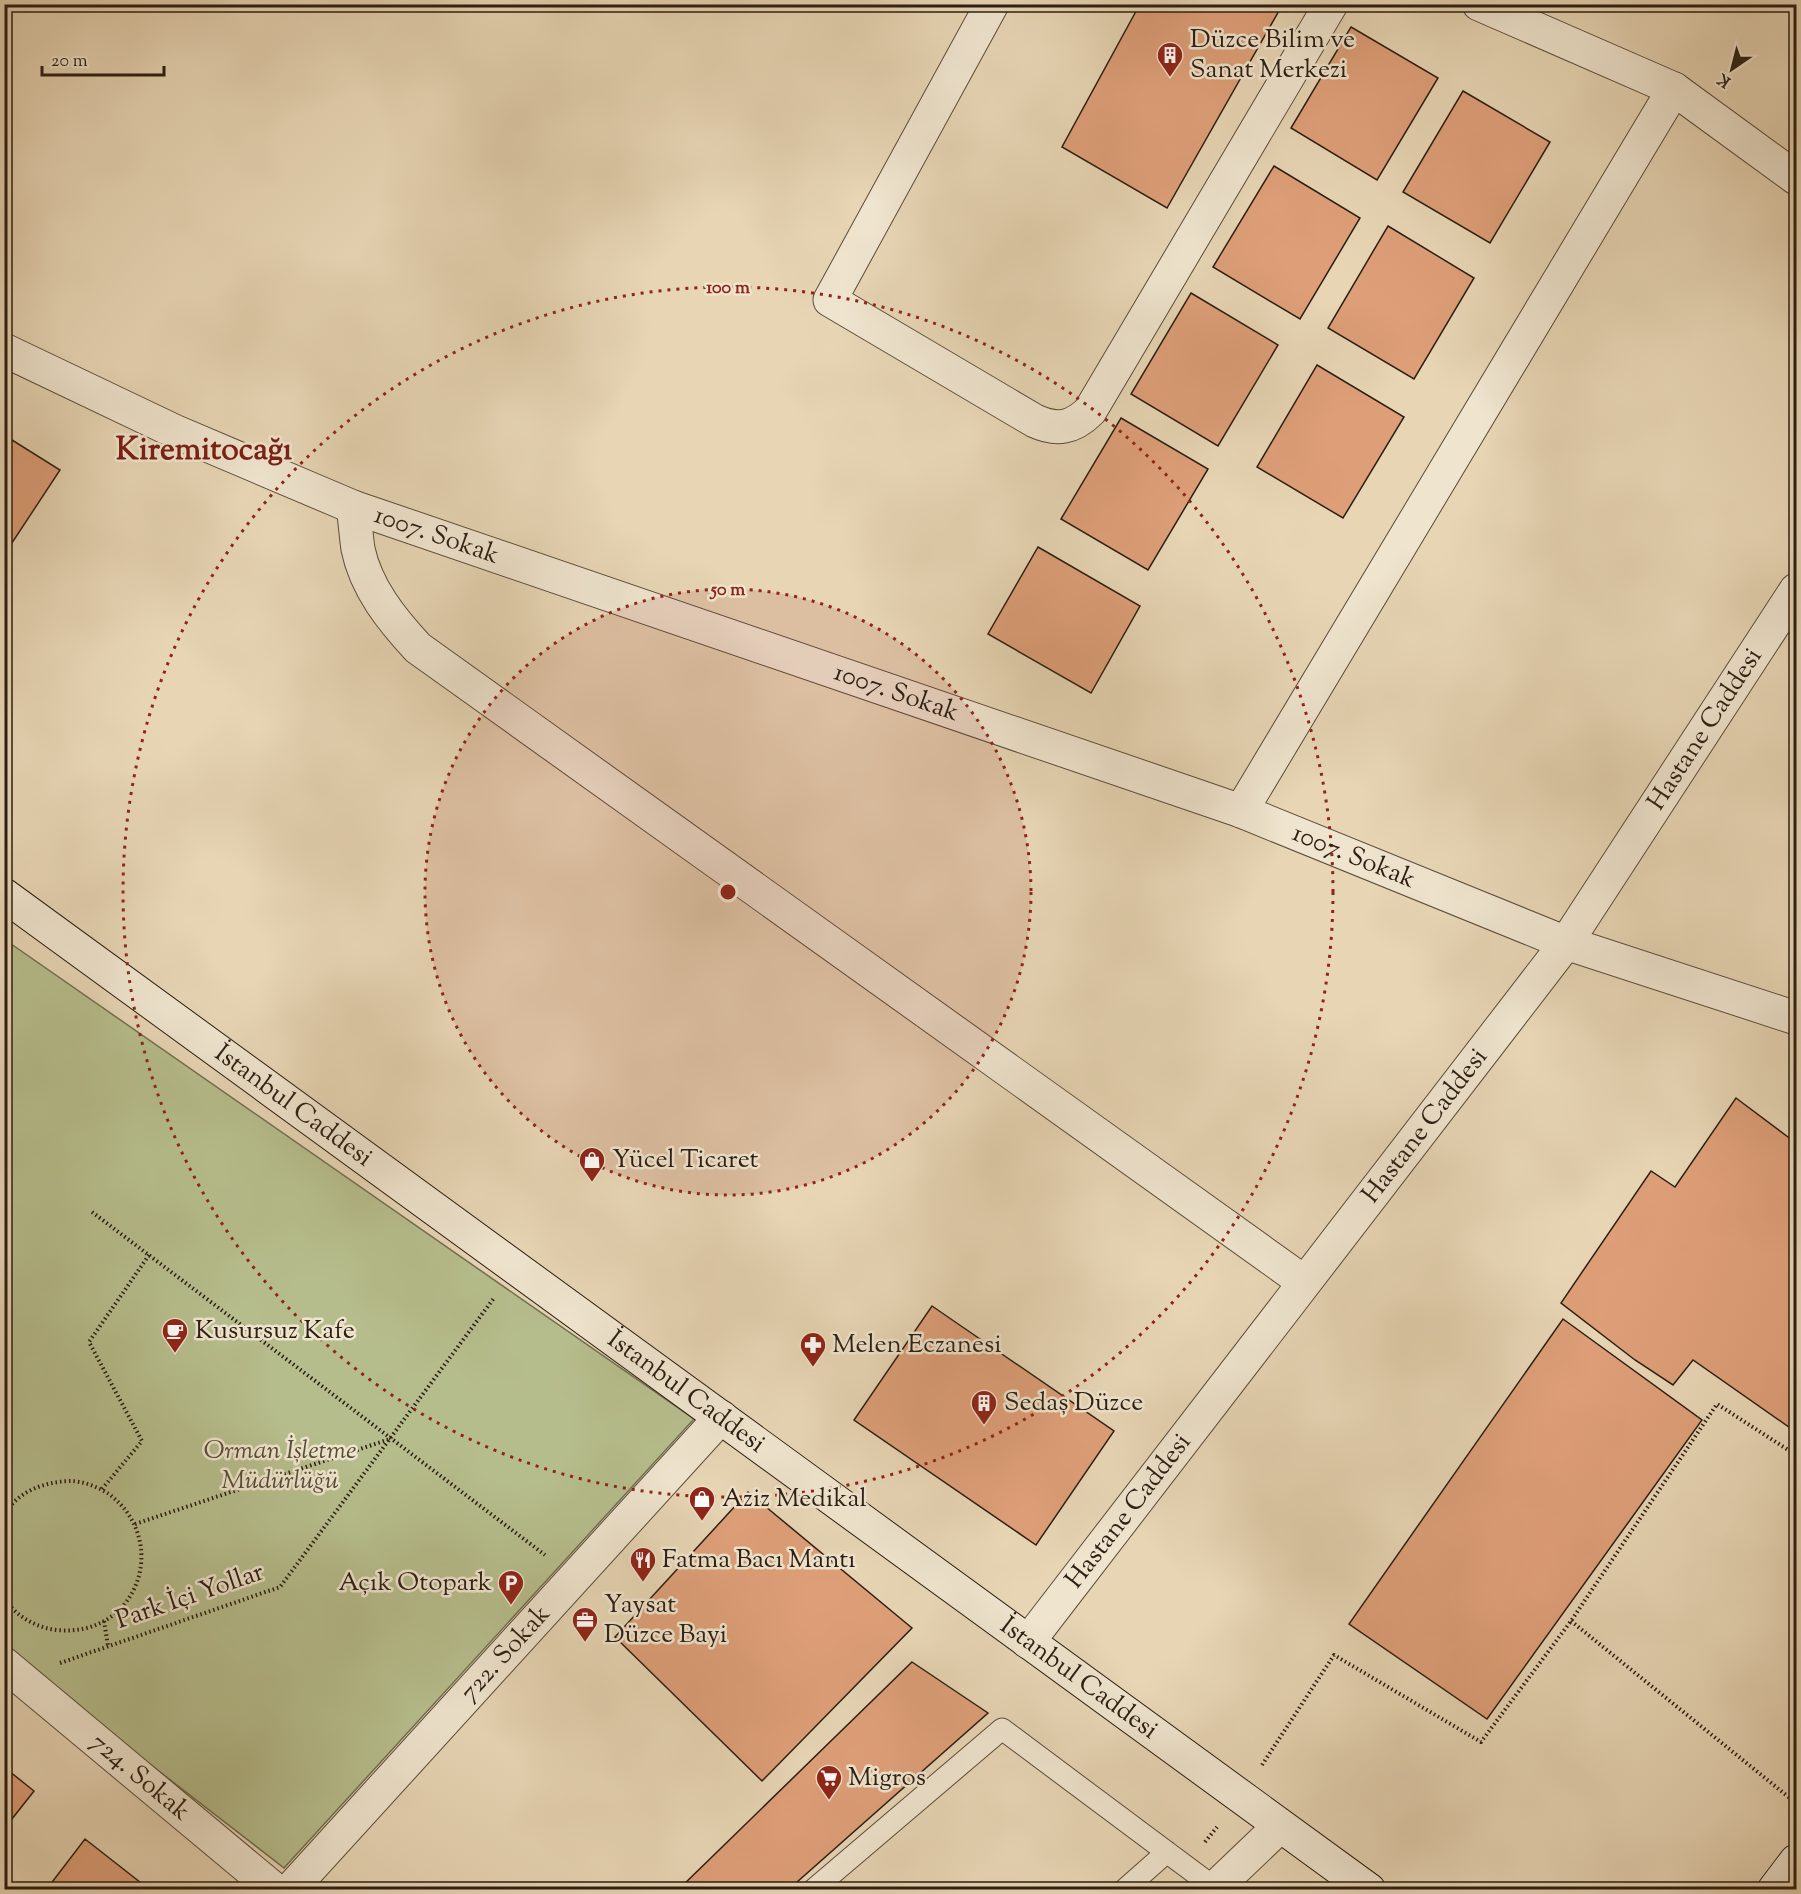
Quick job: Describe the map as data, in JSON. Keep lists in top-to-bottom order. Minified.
{"streets":{"street":["1007. Sokak","Hastane Caddesi","İstanbul Caddesi","722. Sokak","724. Sokak"],"path":["Park İçi Yollar"]},"crossings":[["1007. Sokak","Hastane Caddesi"],["Hastane Caddesi","İstanbul Caddesi"],["İstanbul Caddesi","Park İçi Yollar"],["İstanbul Caddesi","722. Sokak"],["Park İçi Yollar","724. Sokak"]],"districts":["Kiremitocağı"],"parks":["Orman İşletme Müdürlüğü"],"places":{"building":["Düzce Bilim ve Sanat Merkezi","Sedaş Düzce"],"shop":["Yücel Ticaret","Aziz Medikal"],"cafe":["Kusursuz Kafe"],"pharmacy":["Melen Eczanesi"],"restaurant":["Fatma Bacı Mantı"],"parking":["Açık Otopark"],"office":["Yaysat Düzce Bayi"],"supermarket":["Migros"]},"scale_bar":"20 m","north":"bottom left","rings":["100 m","50 m"]}
